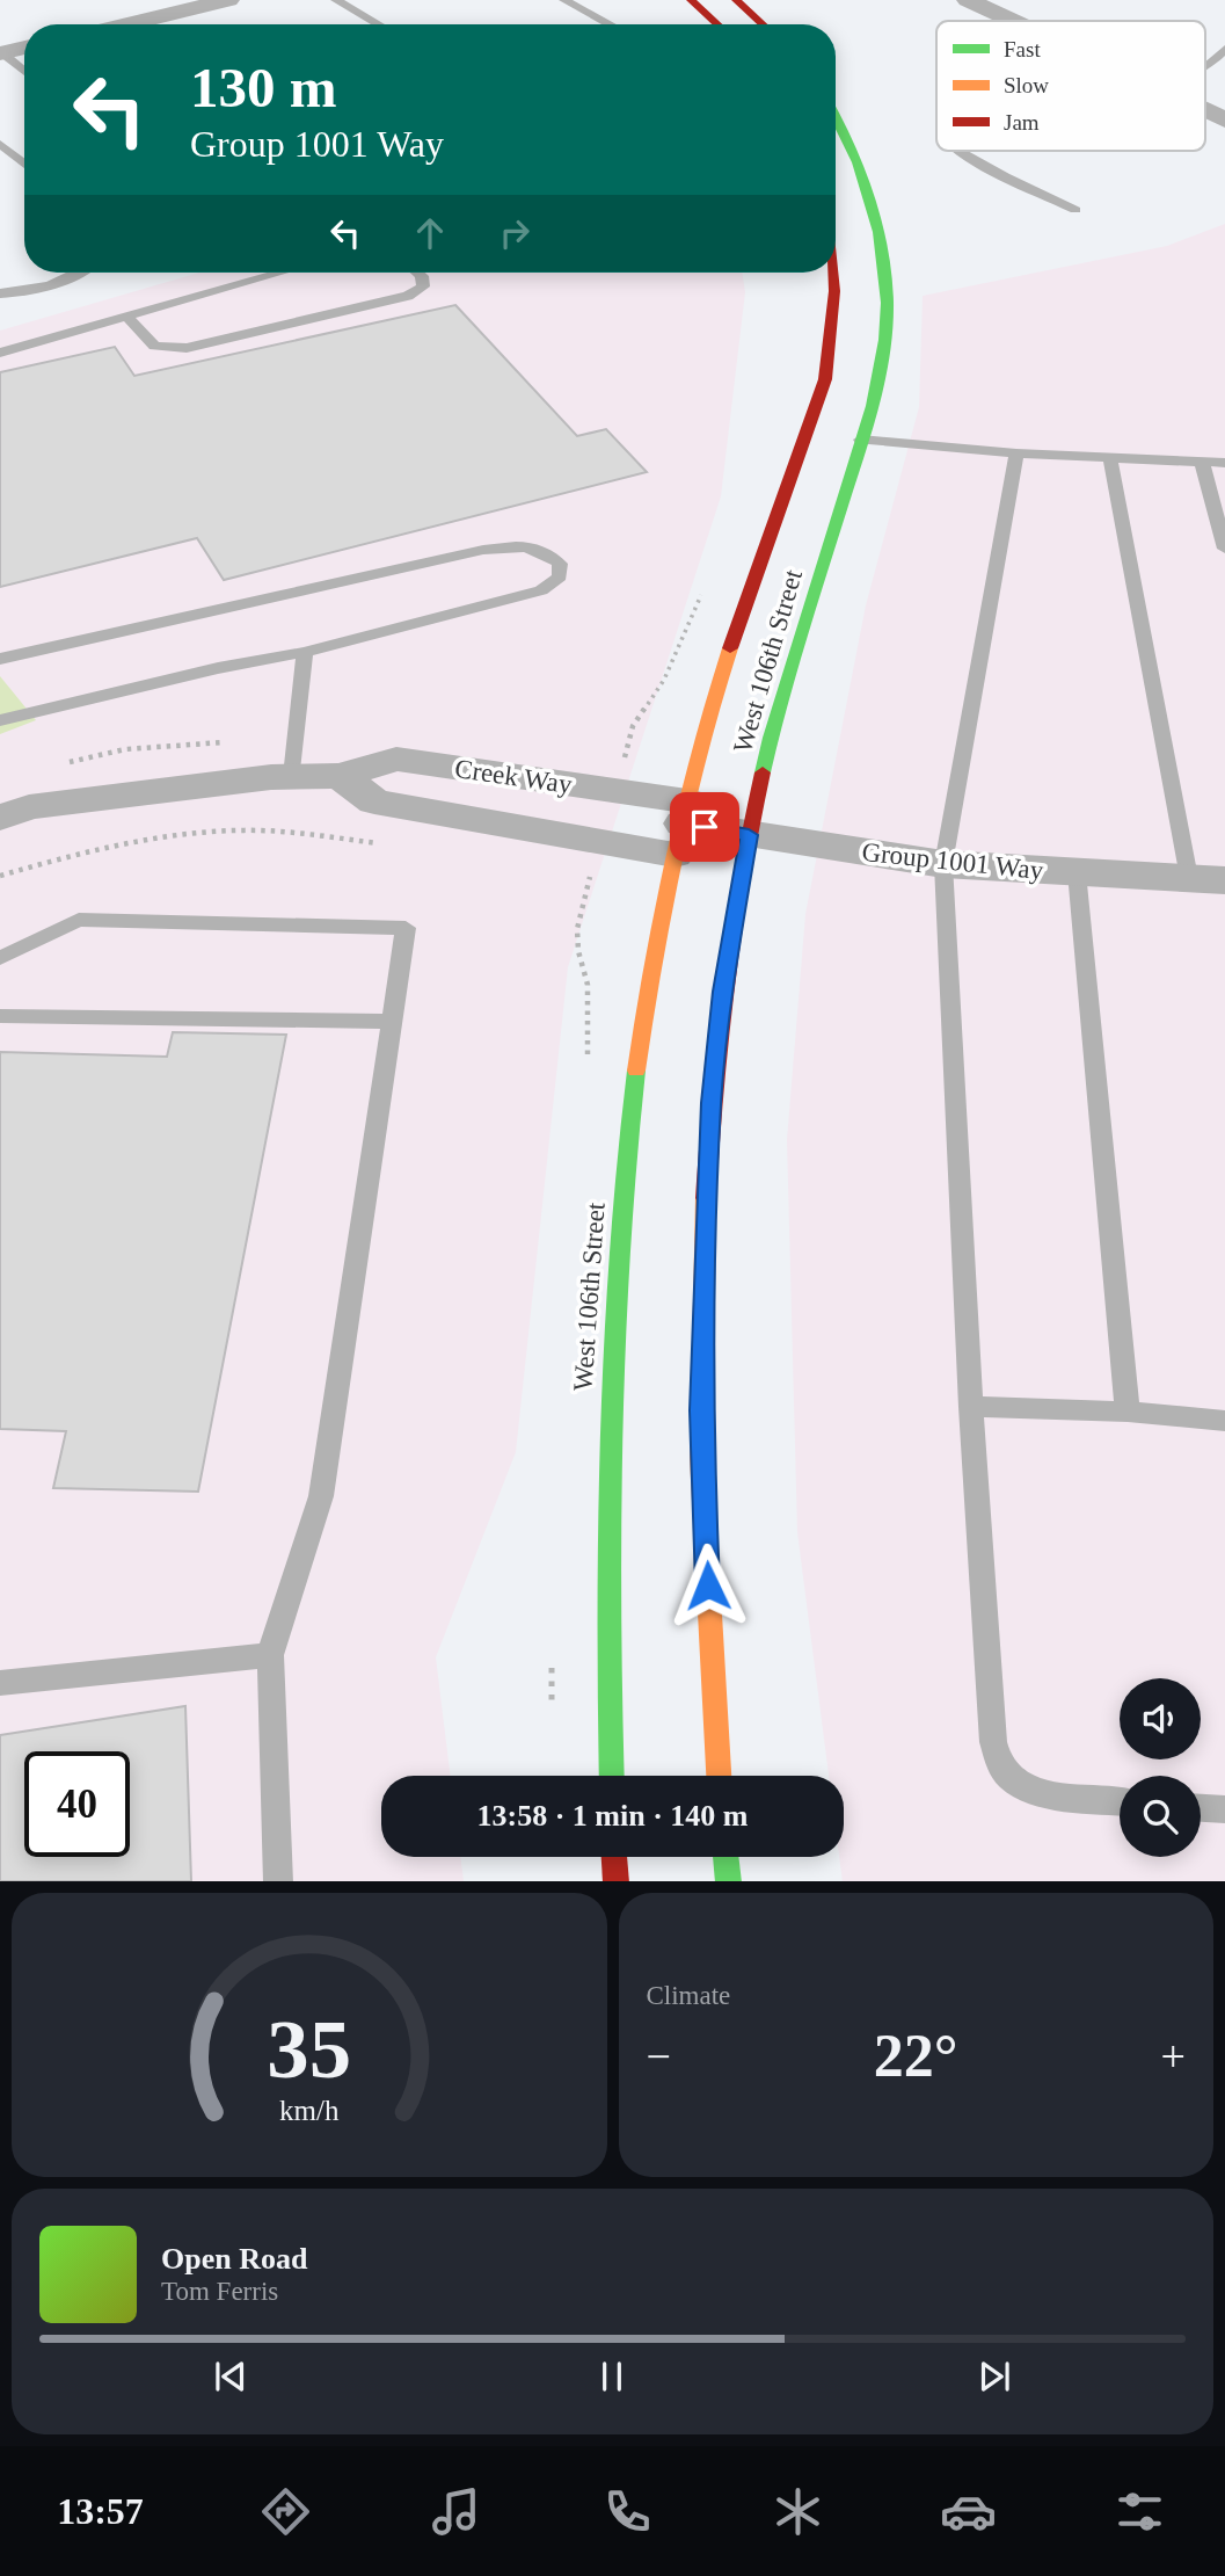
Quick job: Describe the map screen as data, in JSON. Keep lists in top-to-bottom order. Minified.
{"streets":{"street":["West 106th Street","Creek Way","Group 1001 Way"]},"crossings":[["West 106th Street","Creek Way"],["West 106th Street","Group 1001 Way"],["Creek Way","Group 1001 Way"]],"legend":["Fast","Slow","Jam"],"page":{"turn":["130 m","Group 1001 Way"],"limit":"40","trip":"13:58 · 1 min · 140 m","tile":"Climate","heat":["−","22°","+"],"song":["Open Road","Tom Ferris"],"tabs":"13:57","gauge":["35","km/h"]}}
